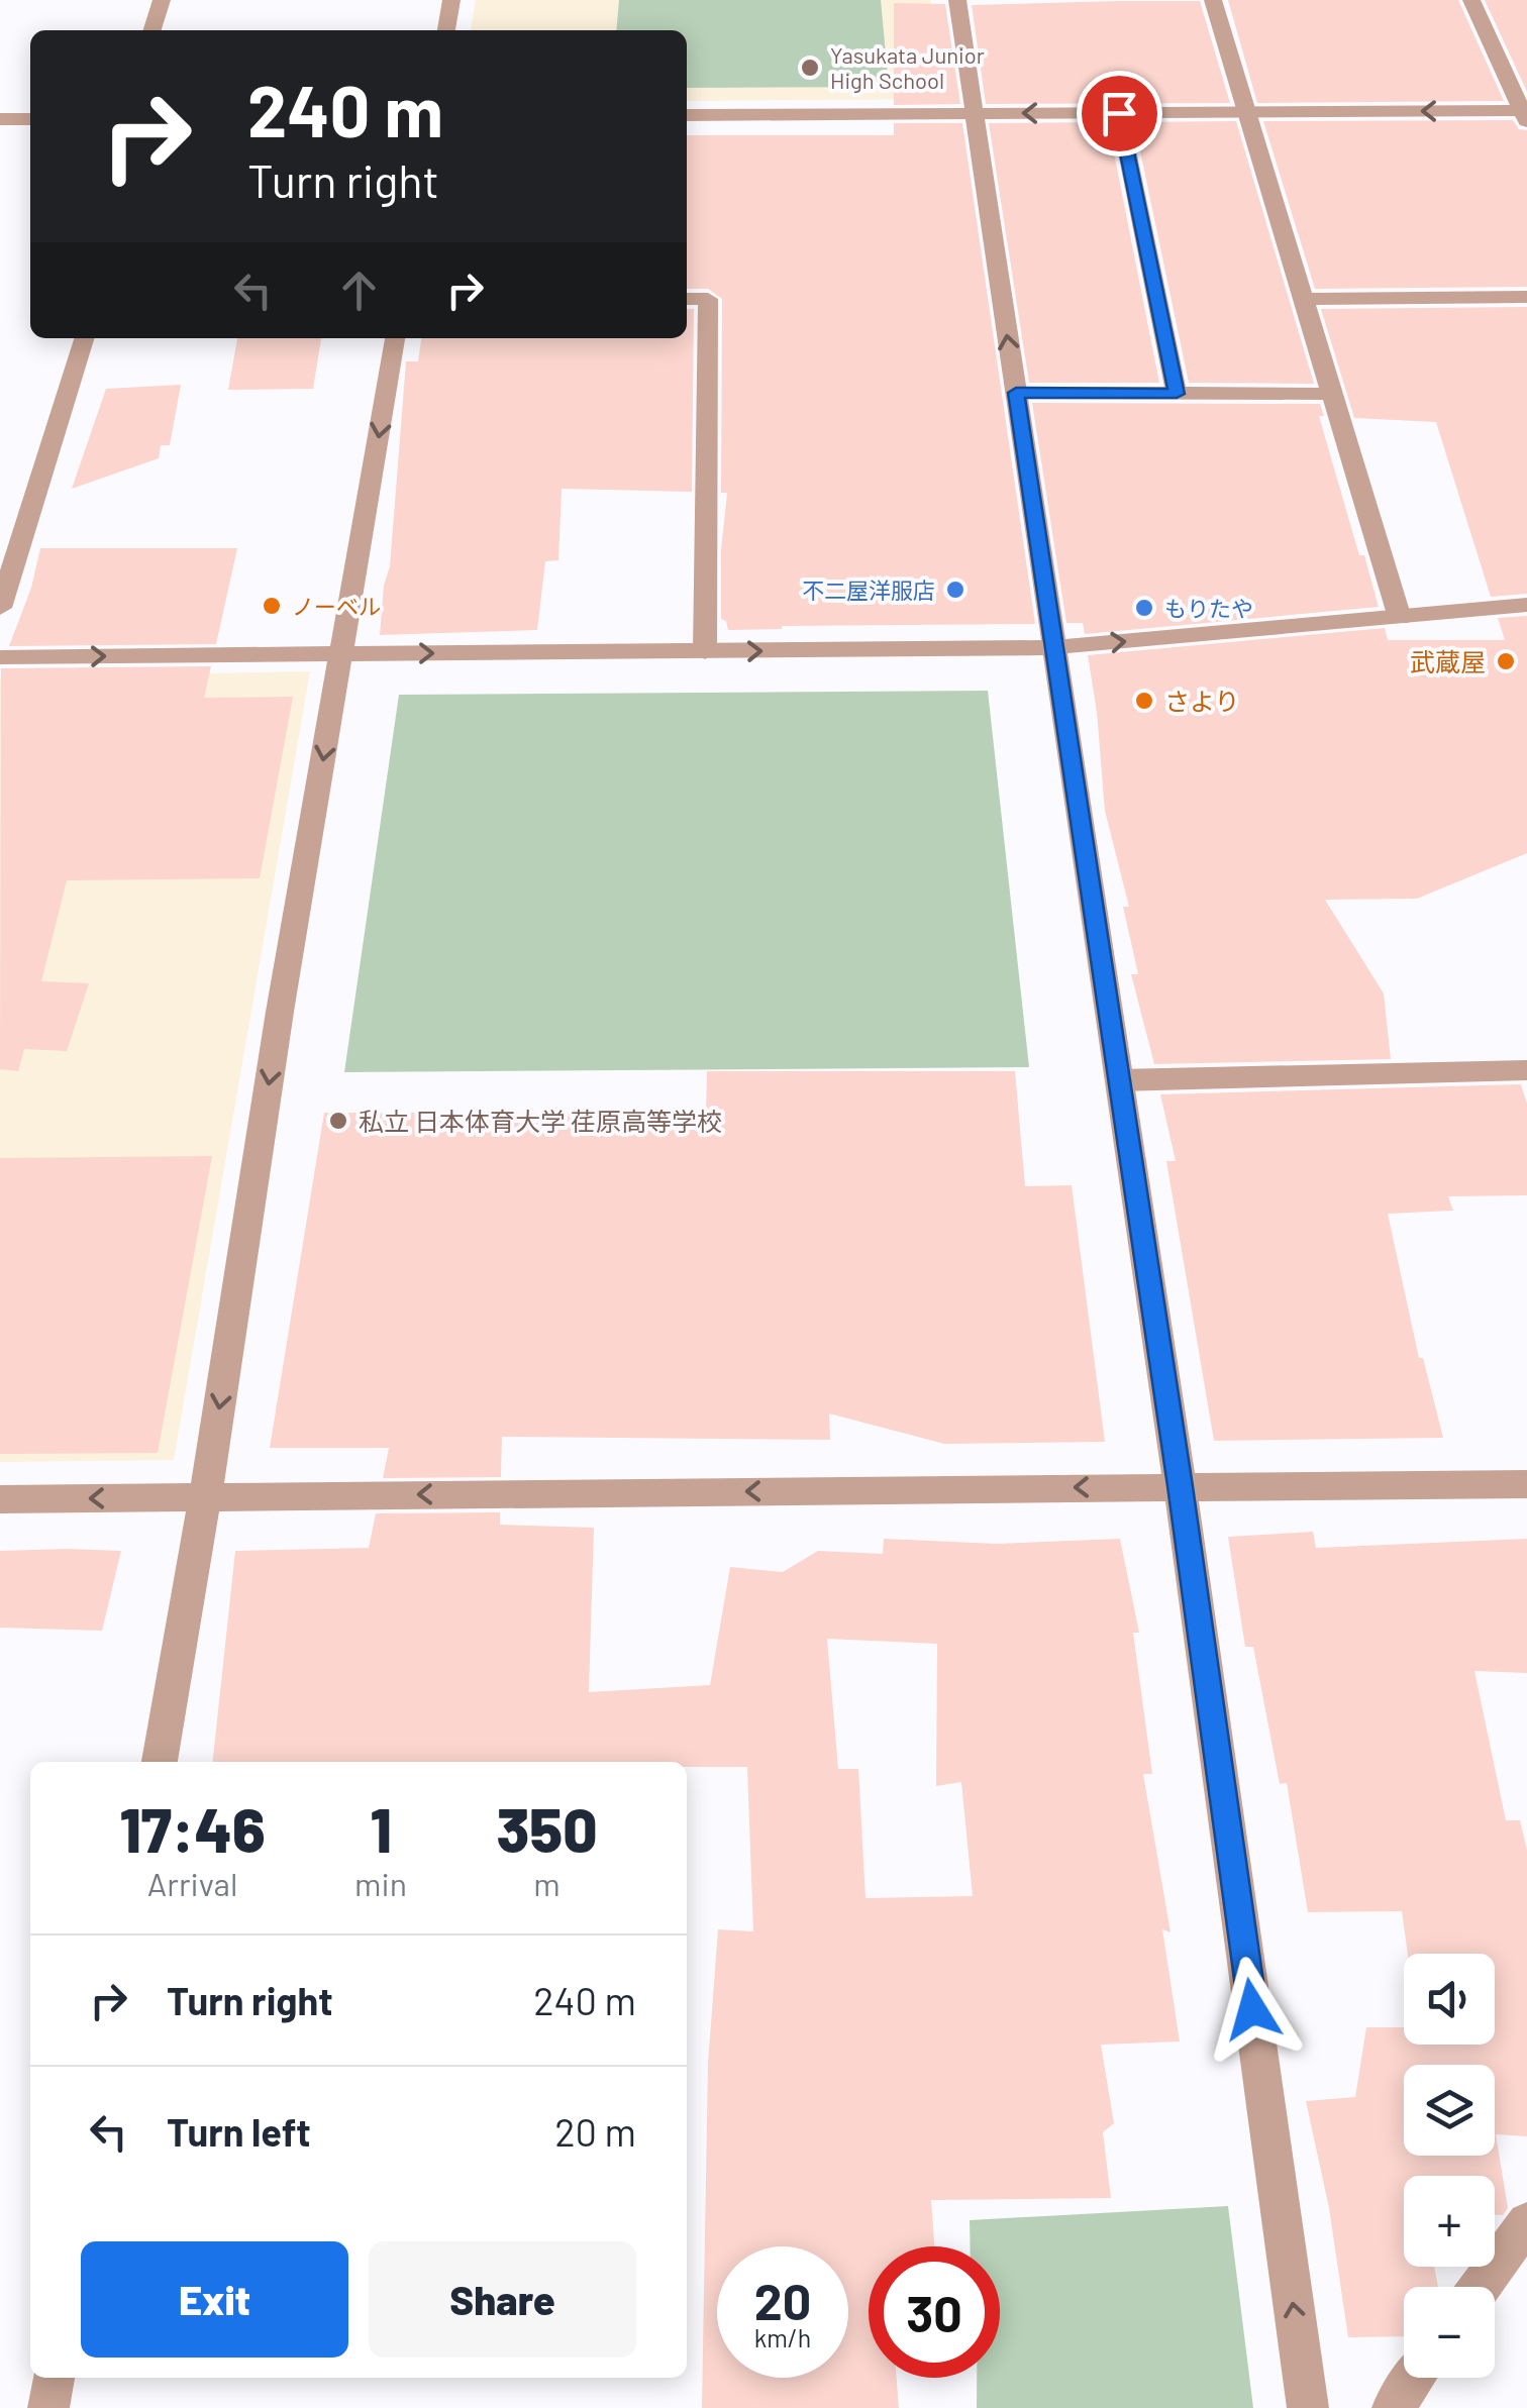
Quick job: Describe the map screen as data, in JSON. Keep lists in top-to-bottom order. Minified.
{"places":["Yasukata Junior High School","不二屋洋服店","ノーベル","もりたや","武蔵屋","さより","私立 日本体育大学 荏原高等学校"],"page":{"turn":["240 m","Turn right"],"eta":["17:46","Arrival","1","min","350","m"],"list":[{"name":"Turn right","value":"240 m"},{"name":"Turn left","value":"20 m"}],"map_buttons":["+","−"],"buttons":["Exit","Share"],"speed":"20 km/h","limit":"30"}}
